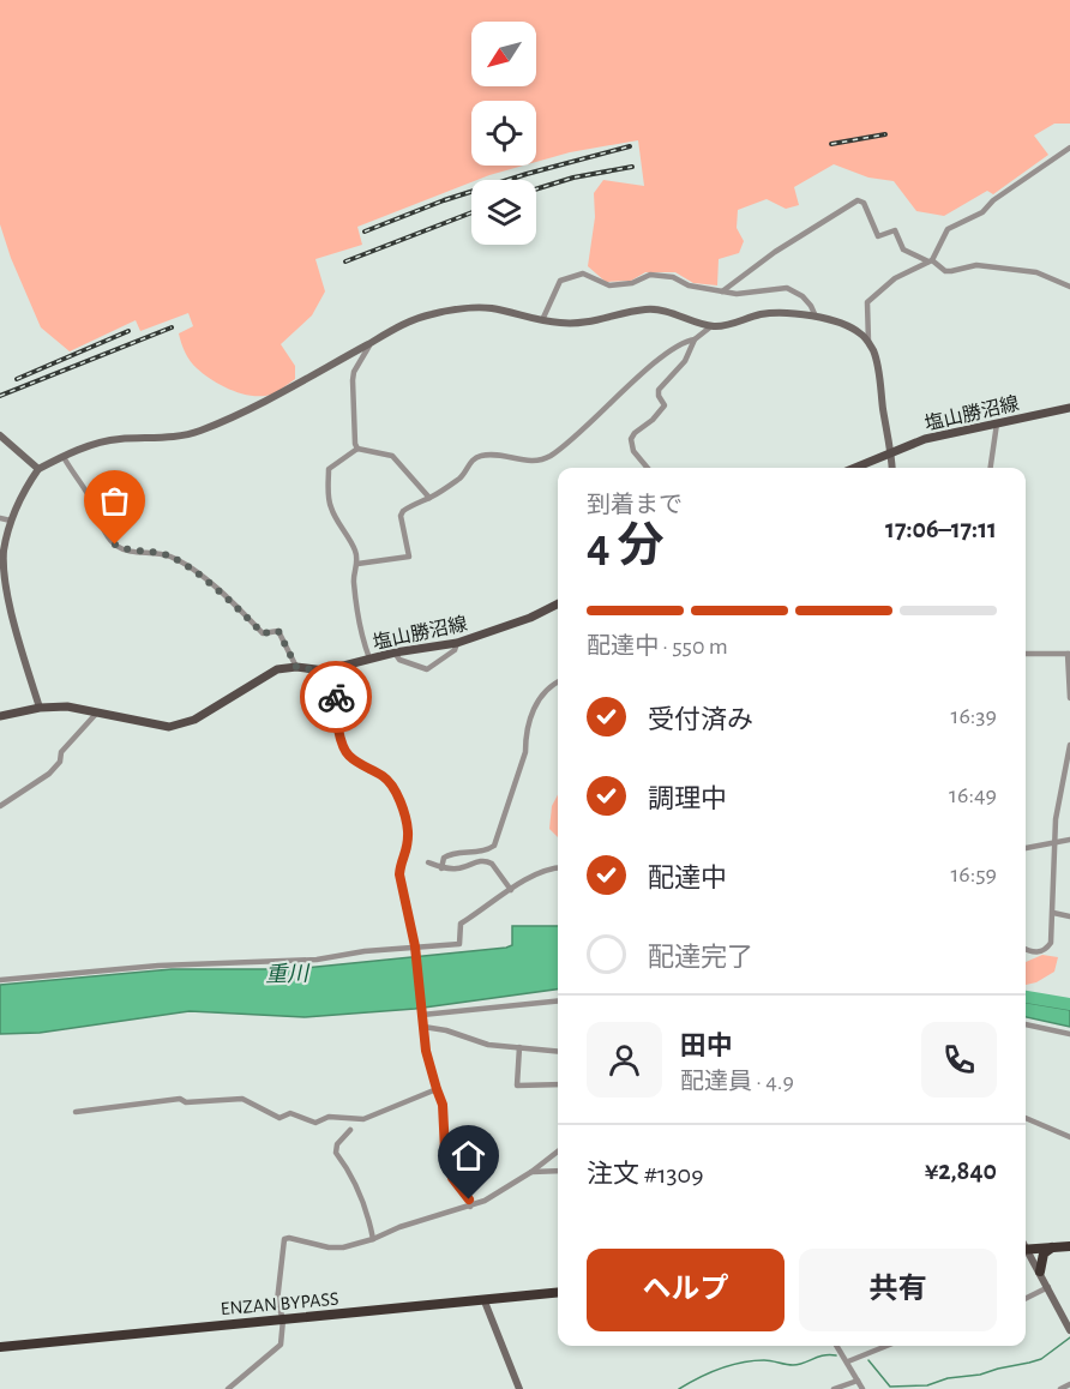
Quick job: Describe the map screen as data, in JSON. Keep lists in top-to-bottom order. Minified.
{"streets":{"highway":["ENZAN BYPASS"],"main road":["塩山勝沼線"]},"water":["重川"],"north":"bottom left","page":{"heading":["4 分","到着まで","17:06–17:11"],"panel":["田中","配達員 · 4.9","注文 #1309","¥2,840"],"bar":"配達中 · 550 m","list":[["受付済み","16:39"],["調理中","16:49"],["配達中","16:59"],"配達完了"],"buttons":["ヘルプ","共有"]}}
